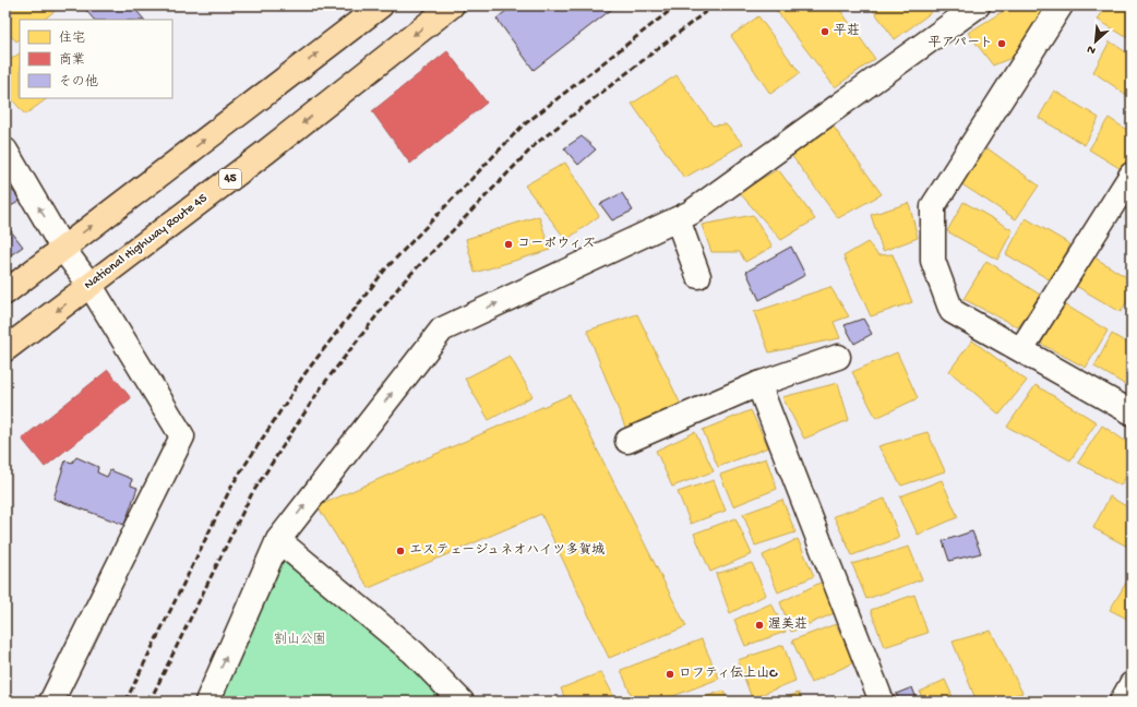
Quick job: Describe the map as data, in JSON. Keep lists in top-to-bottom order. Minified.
{"streets":{"highway":["45","National Highway Route 45"]},"parks":["割山公園"],"places":["平荘","平アパート","コーポウィズ","エステェージュネオハイツ多賀城","渥美荘","ロフティ伝上山C"],"legend":["住宅","商業","その他"],"north":"bottom left"}
